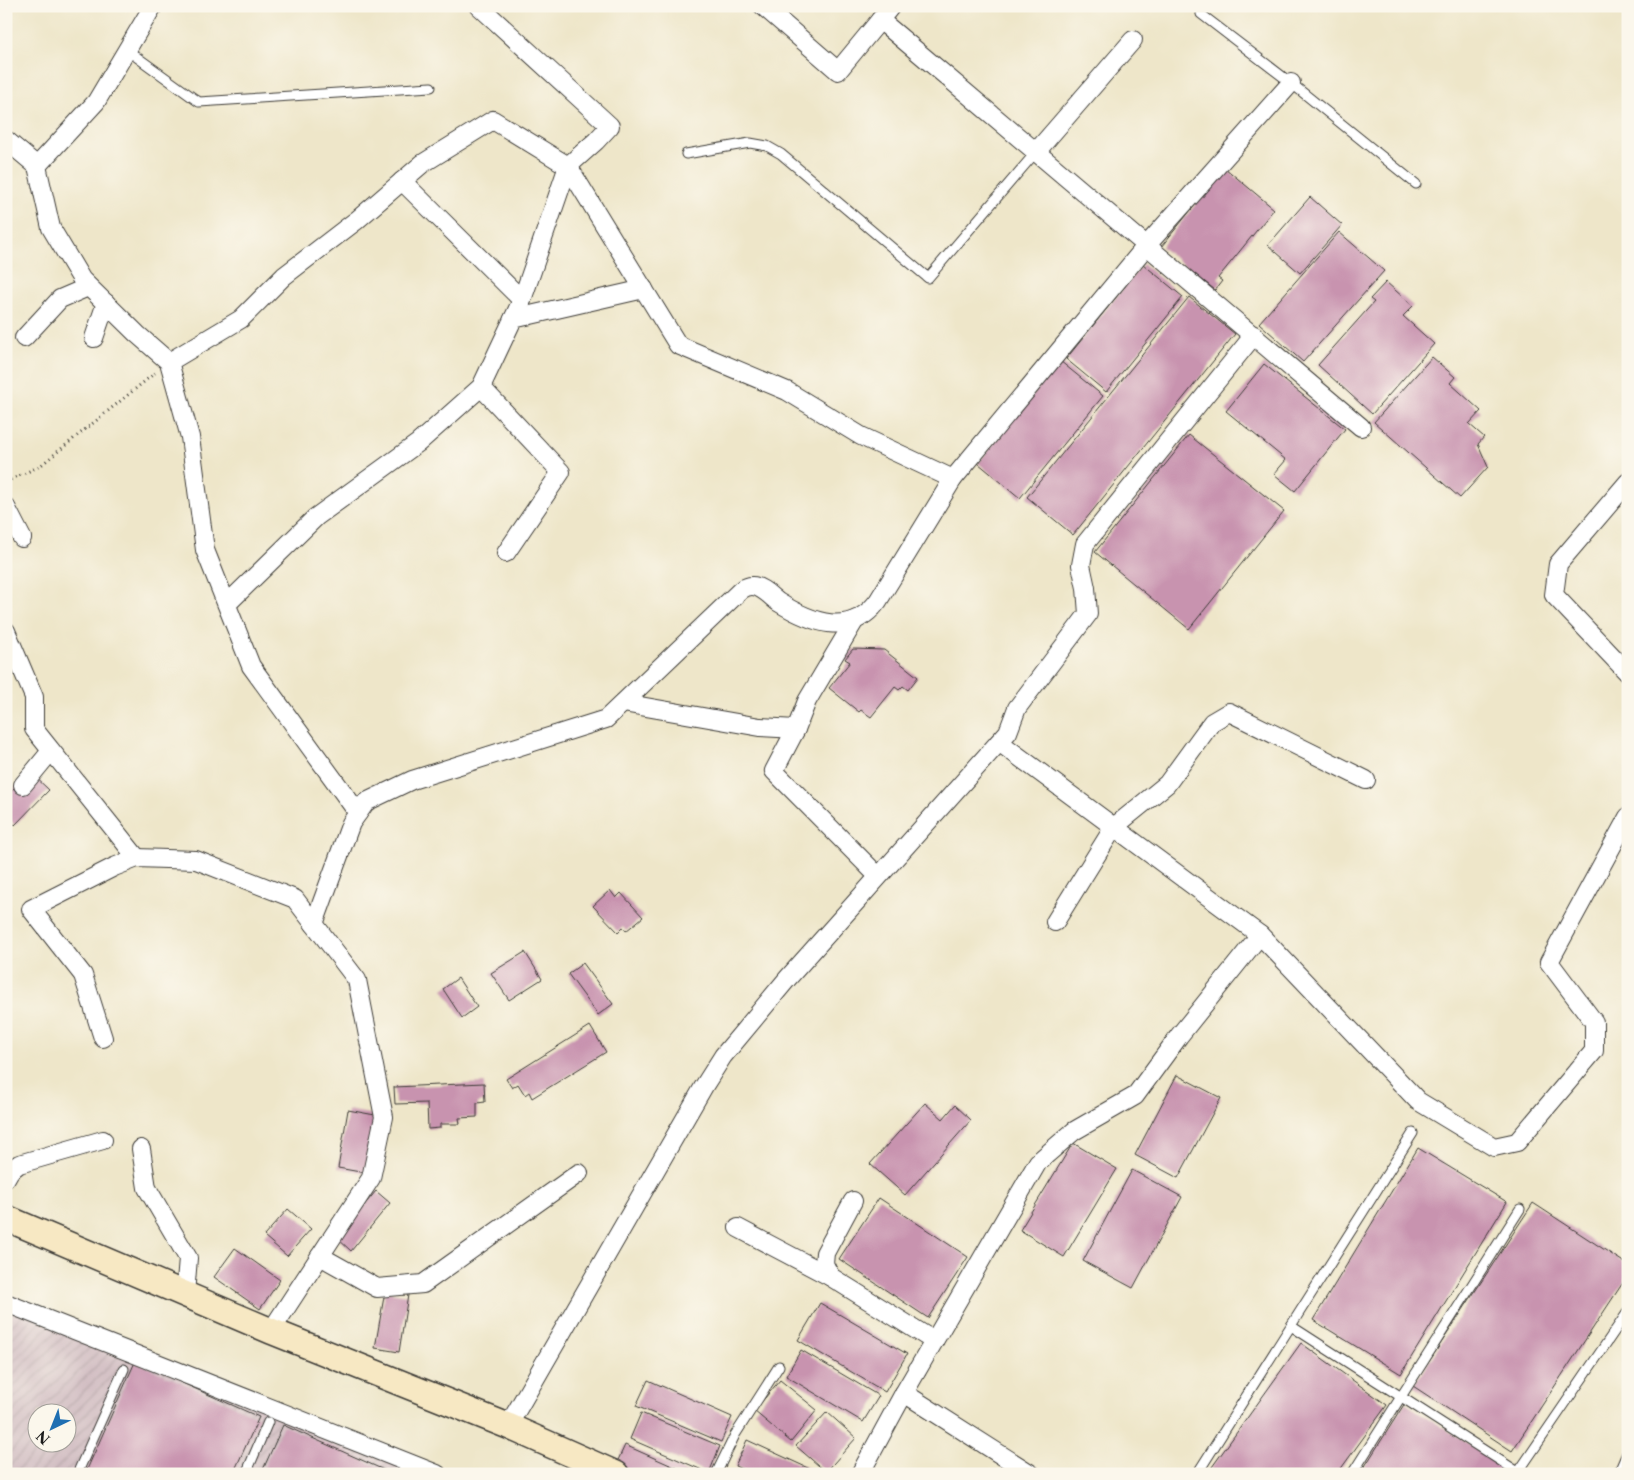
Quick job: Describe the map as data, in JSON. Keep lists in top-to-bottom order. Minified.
{"north":"bottom left"}
